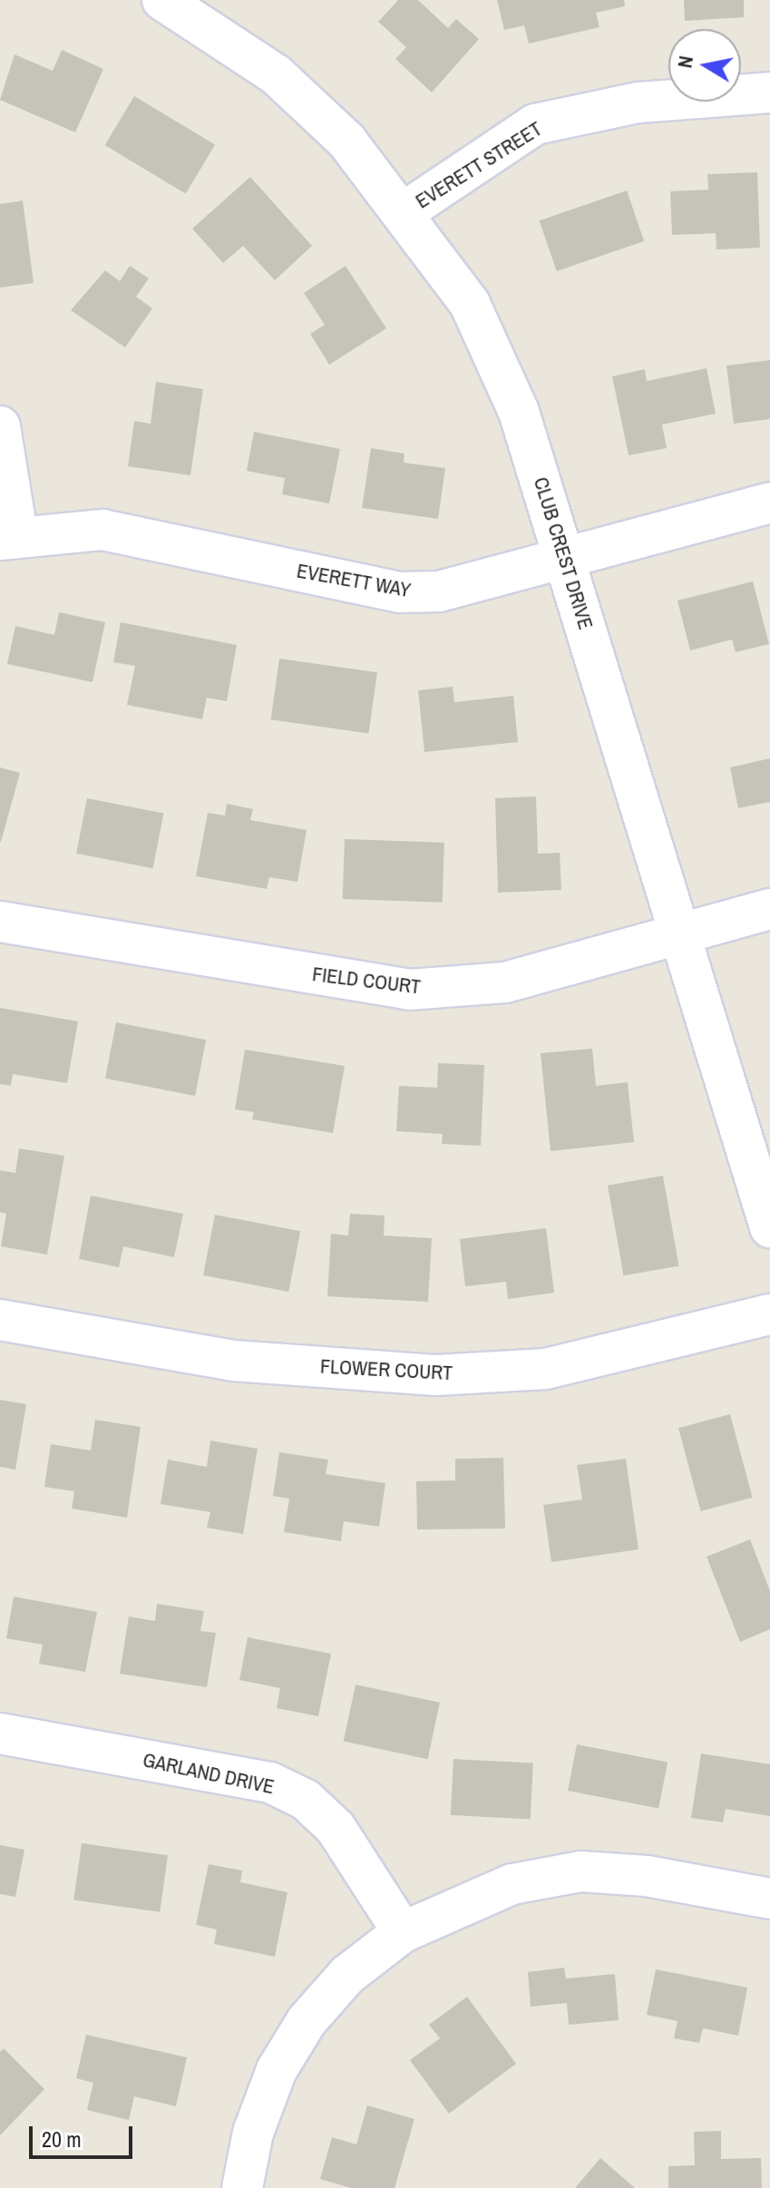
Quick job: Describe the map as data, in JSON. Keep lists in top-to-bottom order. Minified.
{"streets":{"street":["EVERETT STREET","CLUB CREST DRIVE","EVERETT WAY","FIELD COURT","FLOWER COURT","GARLAND DRIVE"]},"crossings":[["EVERETT STREET","CLUB CREST DRIVE"],["CLUB CREST DRIVE","EVERETT WAY"],["CLUB CREST DRIVE","FIELD COURT"]],"scale_bar":"20 m","north":"left"}
